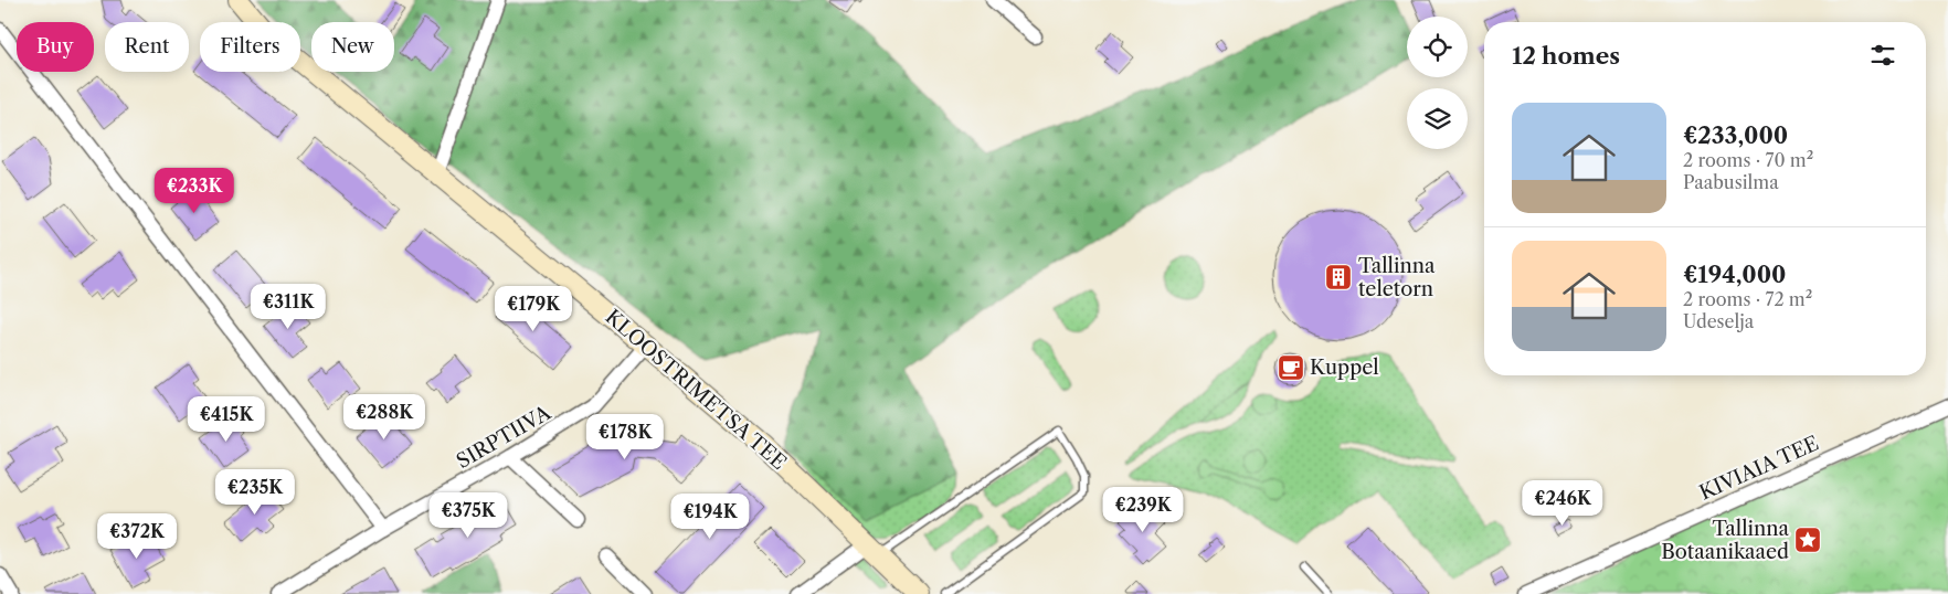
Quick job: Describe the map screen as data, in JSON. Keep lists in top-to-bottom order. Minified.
{"streets":{"main road":["KLOOSTRIMETSA TEE"],"street":["SIRPTIIVA","KIVIAIA TEE"]},"crossings":[["KLOOSTRIMETSA TEE","SIRPTIIVA"]],"places":{"building":["Tallinna teletorn"],"cafe":["Kuppel"],"place":["Tallinna Botaanikaaed"]},"page":{"chip":["Buy","Rent","Filters","New"],"heading":"12 homes","list":[{"name":"€233,000","note":"2 rooms · 70 m² · Paabusilma"},{"name":"€194,000","note":"2 rooms · 72 m² · Udeselja"}],"price":["€233K","€311K","€179K","€288K","€415K","€178K","€235K","€246K","€239K","€375K","€194K","€372K"]}}
